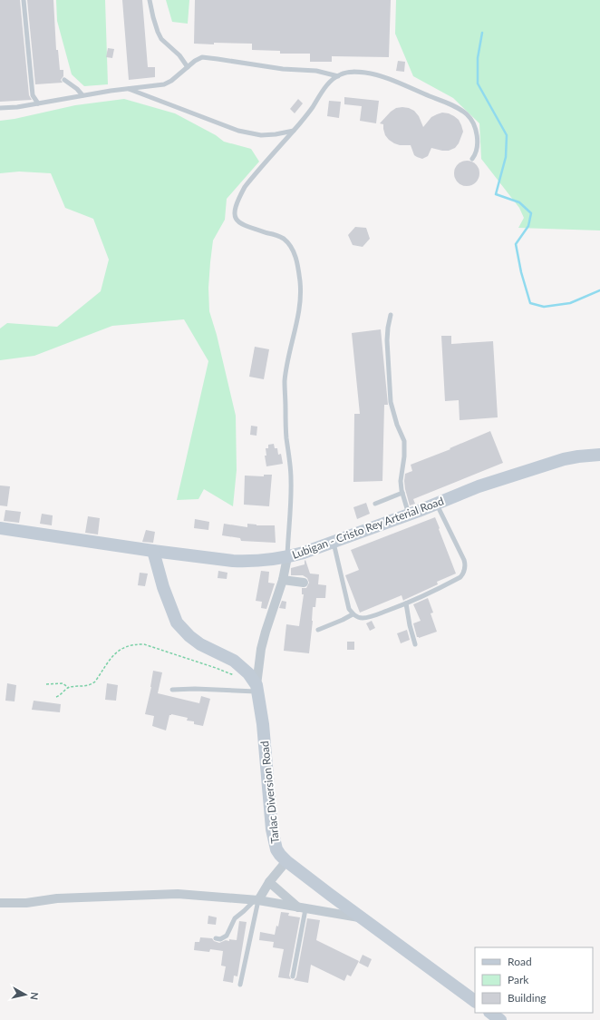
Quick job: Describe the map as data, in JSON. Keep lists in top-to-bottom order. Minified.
{"streets":{"main road":["Lubigan - Cristo Rey Arterial Road","Tarlac Diversion Road"]},"legend":["Road","Park","Building"],"north":"right"}
